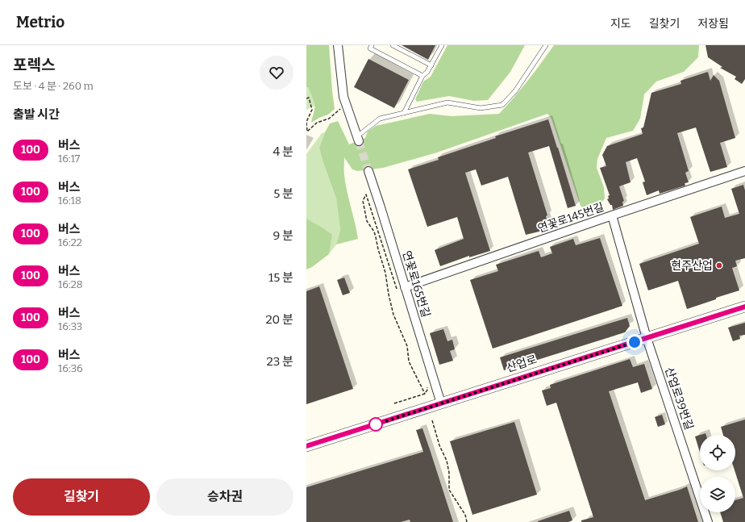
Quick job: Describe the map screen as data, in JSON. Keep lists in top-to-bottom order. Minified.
{"streets":{"street":["연꽃로145번길","연꽃로165번길","산업로","산업로39번길"]},"crossings":[["연꽃로145번길","연꽃로165번길"],["연꽃로145번길","산업로39번길"],["연꽃로165번길","산업로"],["산업로","산업로39번길"]],"places":["현주산업"],"lines":["bus line 100"],"page":{"header":"Metrio","nav":["지도","길찾기","저장됨"],"heading":[["포렉스","도보 · 4 분 · 260 m"],"출발 시간"],"list":[{"mark":"100","name":"버스","note":"16:17","value":"4 분"},{"mark":"100","name":"버스","note":"16:18","value":"5 분"},{"mark":"100","name":"버스","note":"16:22","value":"9 분"},{"mark":"100","name":"버스","note":"16:28","value":"15 분"},{"mark":"100","name":"버스","note":"16:33","value":"20 분"},{"mark":"100","name":"버스","note":"16:36","value":"23 분"}],"buttons":["길찾기","승차권"]}}
